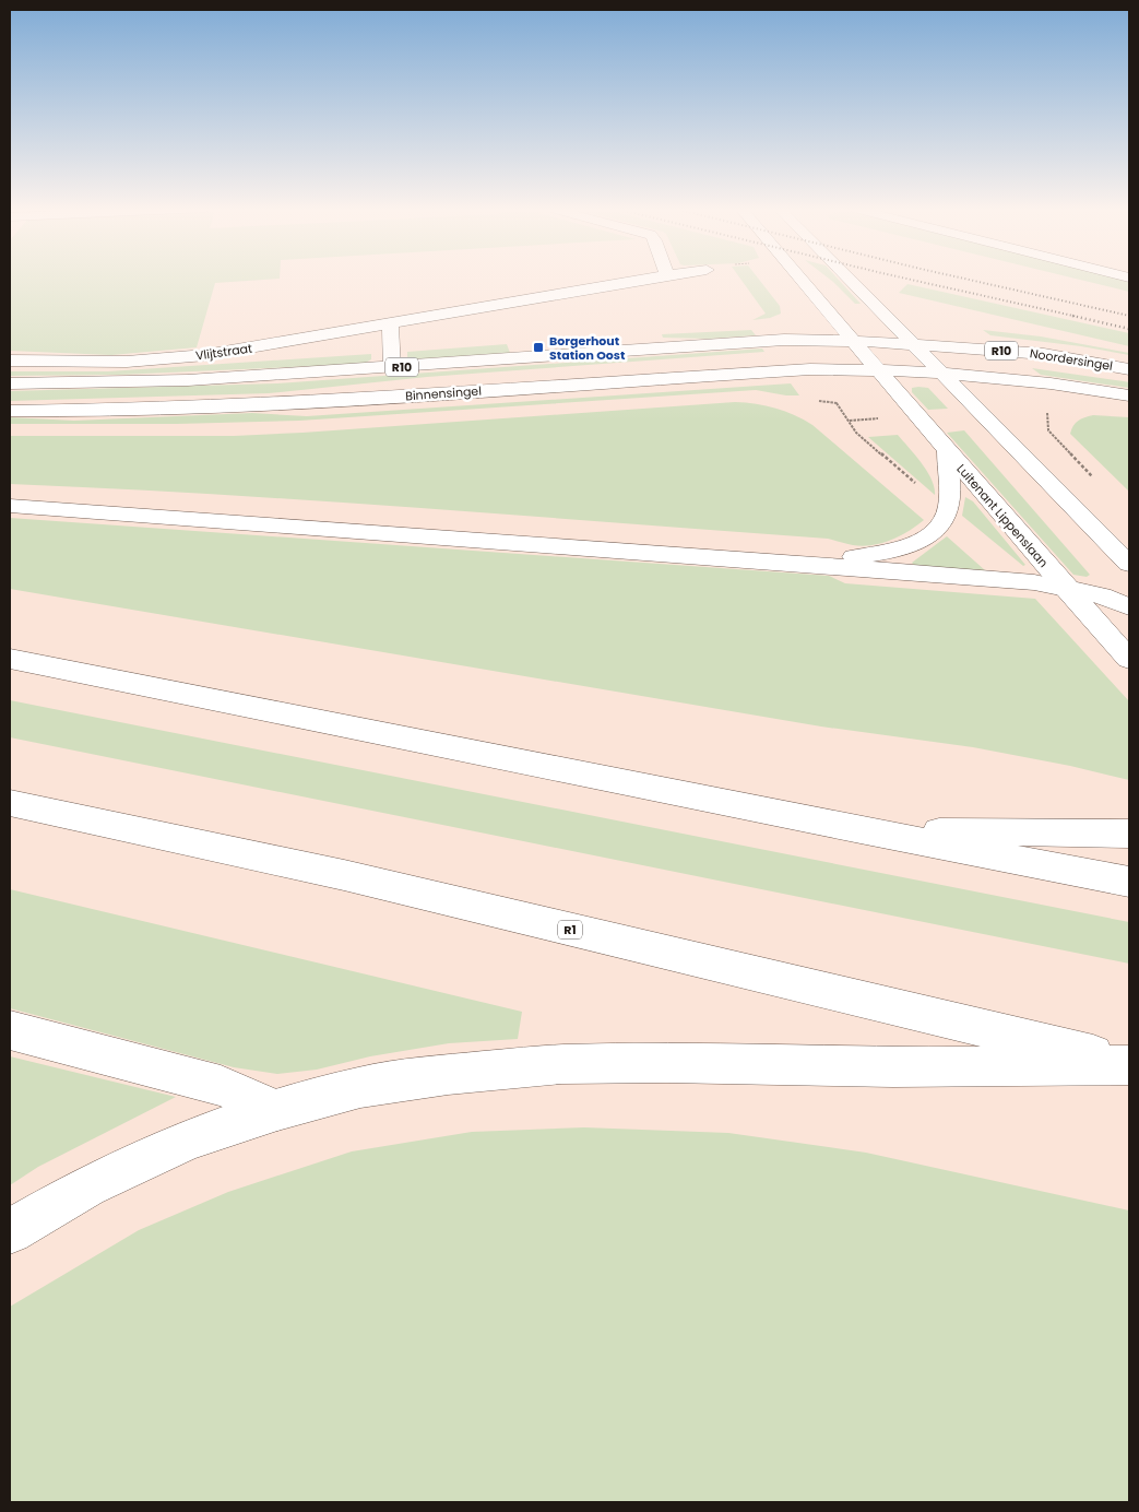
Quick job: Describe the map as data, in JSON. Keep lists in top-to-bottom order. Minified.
{"streets":{"main road":["R10","Vlijtstraat","Noordersingel","Binnensingel","Luitenant Lippenslaan","R1"]},"crossings":[["R10","Noordersingel"],["R10","Binnensingel"],["R10","Luitenant Lippenslaan"],["Binnensingel","Luitenant Lippenslaan"]],"places":{"transit":["Borgerhout Station Oost"]}}
